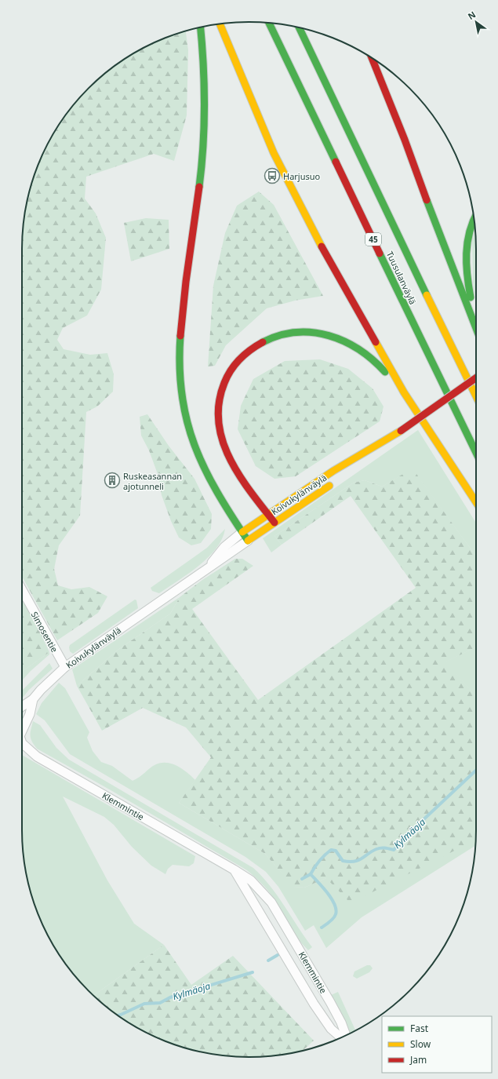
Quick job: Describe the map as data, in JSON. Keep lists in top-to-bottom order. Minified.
{"streets":{"main road":["45","Tuusulanväylä","Koivukylänväylä"],"street":["Simosentie","Klemmintie"]},"crossings":[["Koivukylänväylä","Simosentie"]],"water":["Kylmäoja"],"places":{"bus stop":["Harjusuo"],"building":["Ruskeasannan ajotunneli"]},"legend":["Fast","Slow","Jam"],"north":"top left"}
